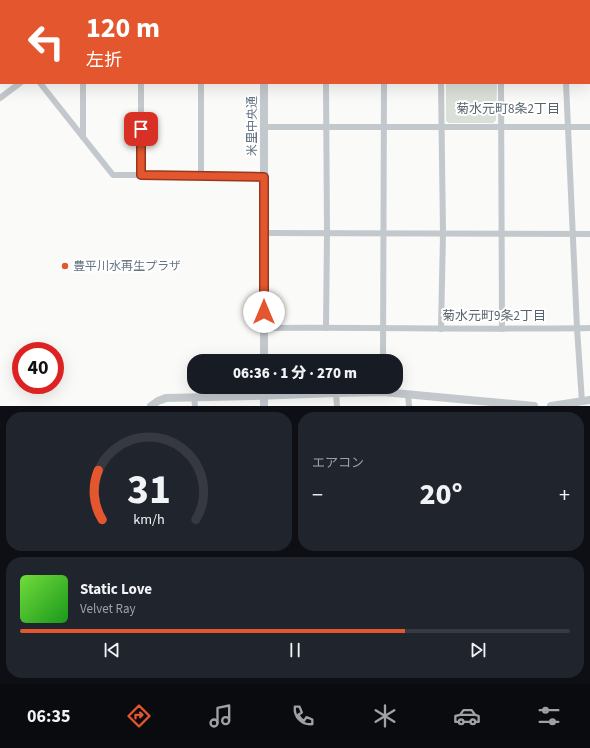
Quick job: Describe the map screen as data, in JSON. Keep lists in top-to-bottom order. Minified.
{"streets":{"street":["米里中央通"]},"districts":["菊水元町8条2丁目","菊水元町9条2丁目"],"places":["豊平川水再生プラザ"],"page":{"turn":["120 m","左折"],"limit":"40","trip":"06:36 · 1 分 · 270 m","tile":"エアコン","heat":["−","20°","+"],"song":["Static Love","Velvet Ray"],"tabs":"06:35","gauge":["31","km/h"]}}
